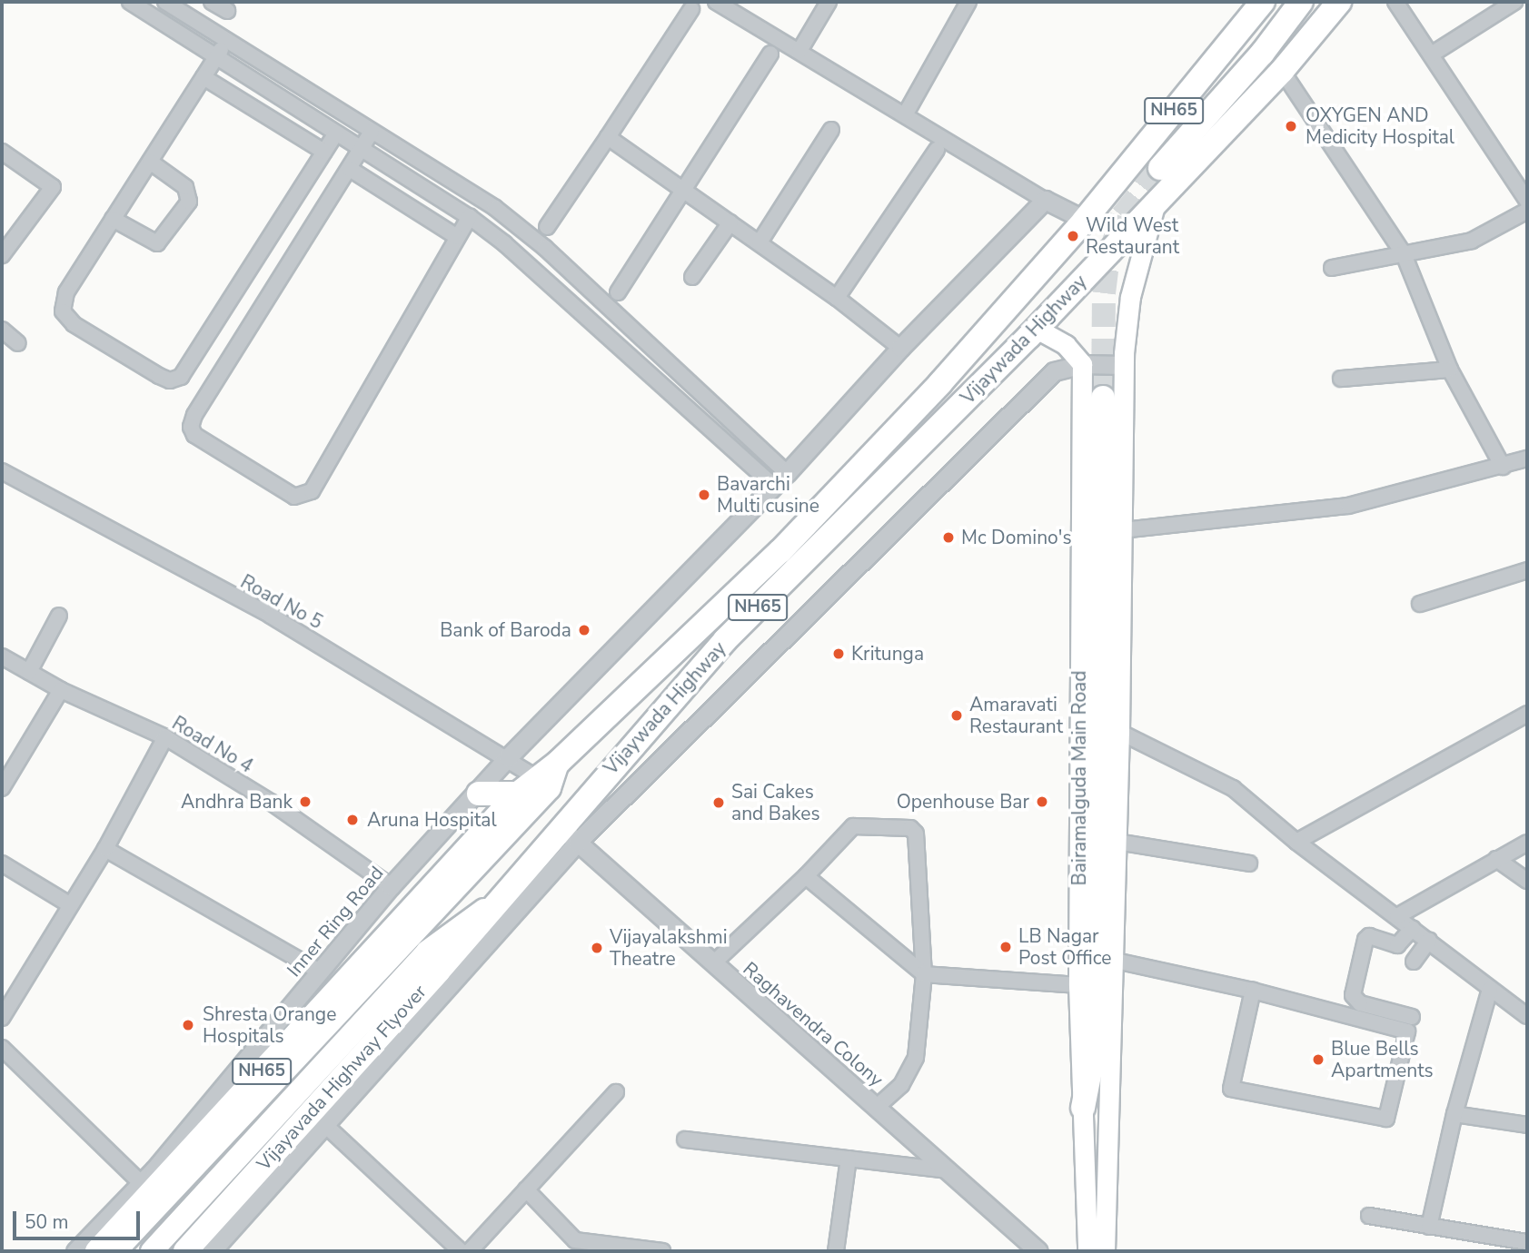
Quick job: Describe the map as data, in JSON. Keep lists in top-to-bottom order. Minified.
{"streets":{"highway":["NH65","Vijaywada Highway","Vijayavada Highway Flyover"],"main road":["Bairamalguda Main Road"],"street":["Road No 5","Road No 4","Inner Ring Road","Raghavendra Colony"]},"crossings":[["NH65","Vijaywada Highway"],["Vijaywada Highway","Road No 5"],["Vijaywada Highway","Raghavendra Colony"],["Vijaywada Highway","Vijayavada Highway Flyover"],["Road No 5","Inner Ring Road"],["Road No 4","Inner Ring Road"]],"places":["OXYGEN AND Medicity Hospital","Wild West Restaurant","Bavarchi Multi cusine","Mc Domino's","Bank of Baroda","Kritunga","Amaravati Restaurant","Andhra Bank","Openhouse Bar","Sai Cakes and Bakes","Aruna Hospital","LB Nagar Post Office","Vijayalakshmi Theatre","Shresta Orange Hospitals","Blue Bells Apartments"],"scale_bar":"50 m"}
